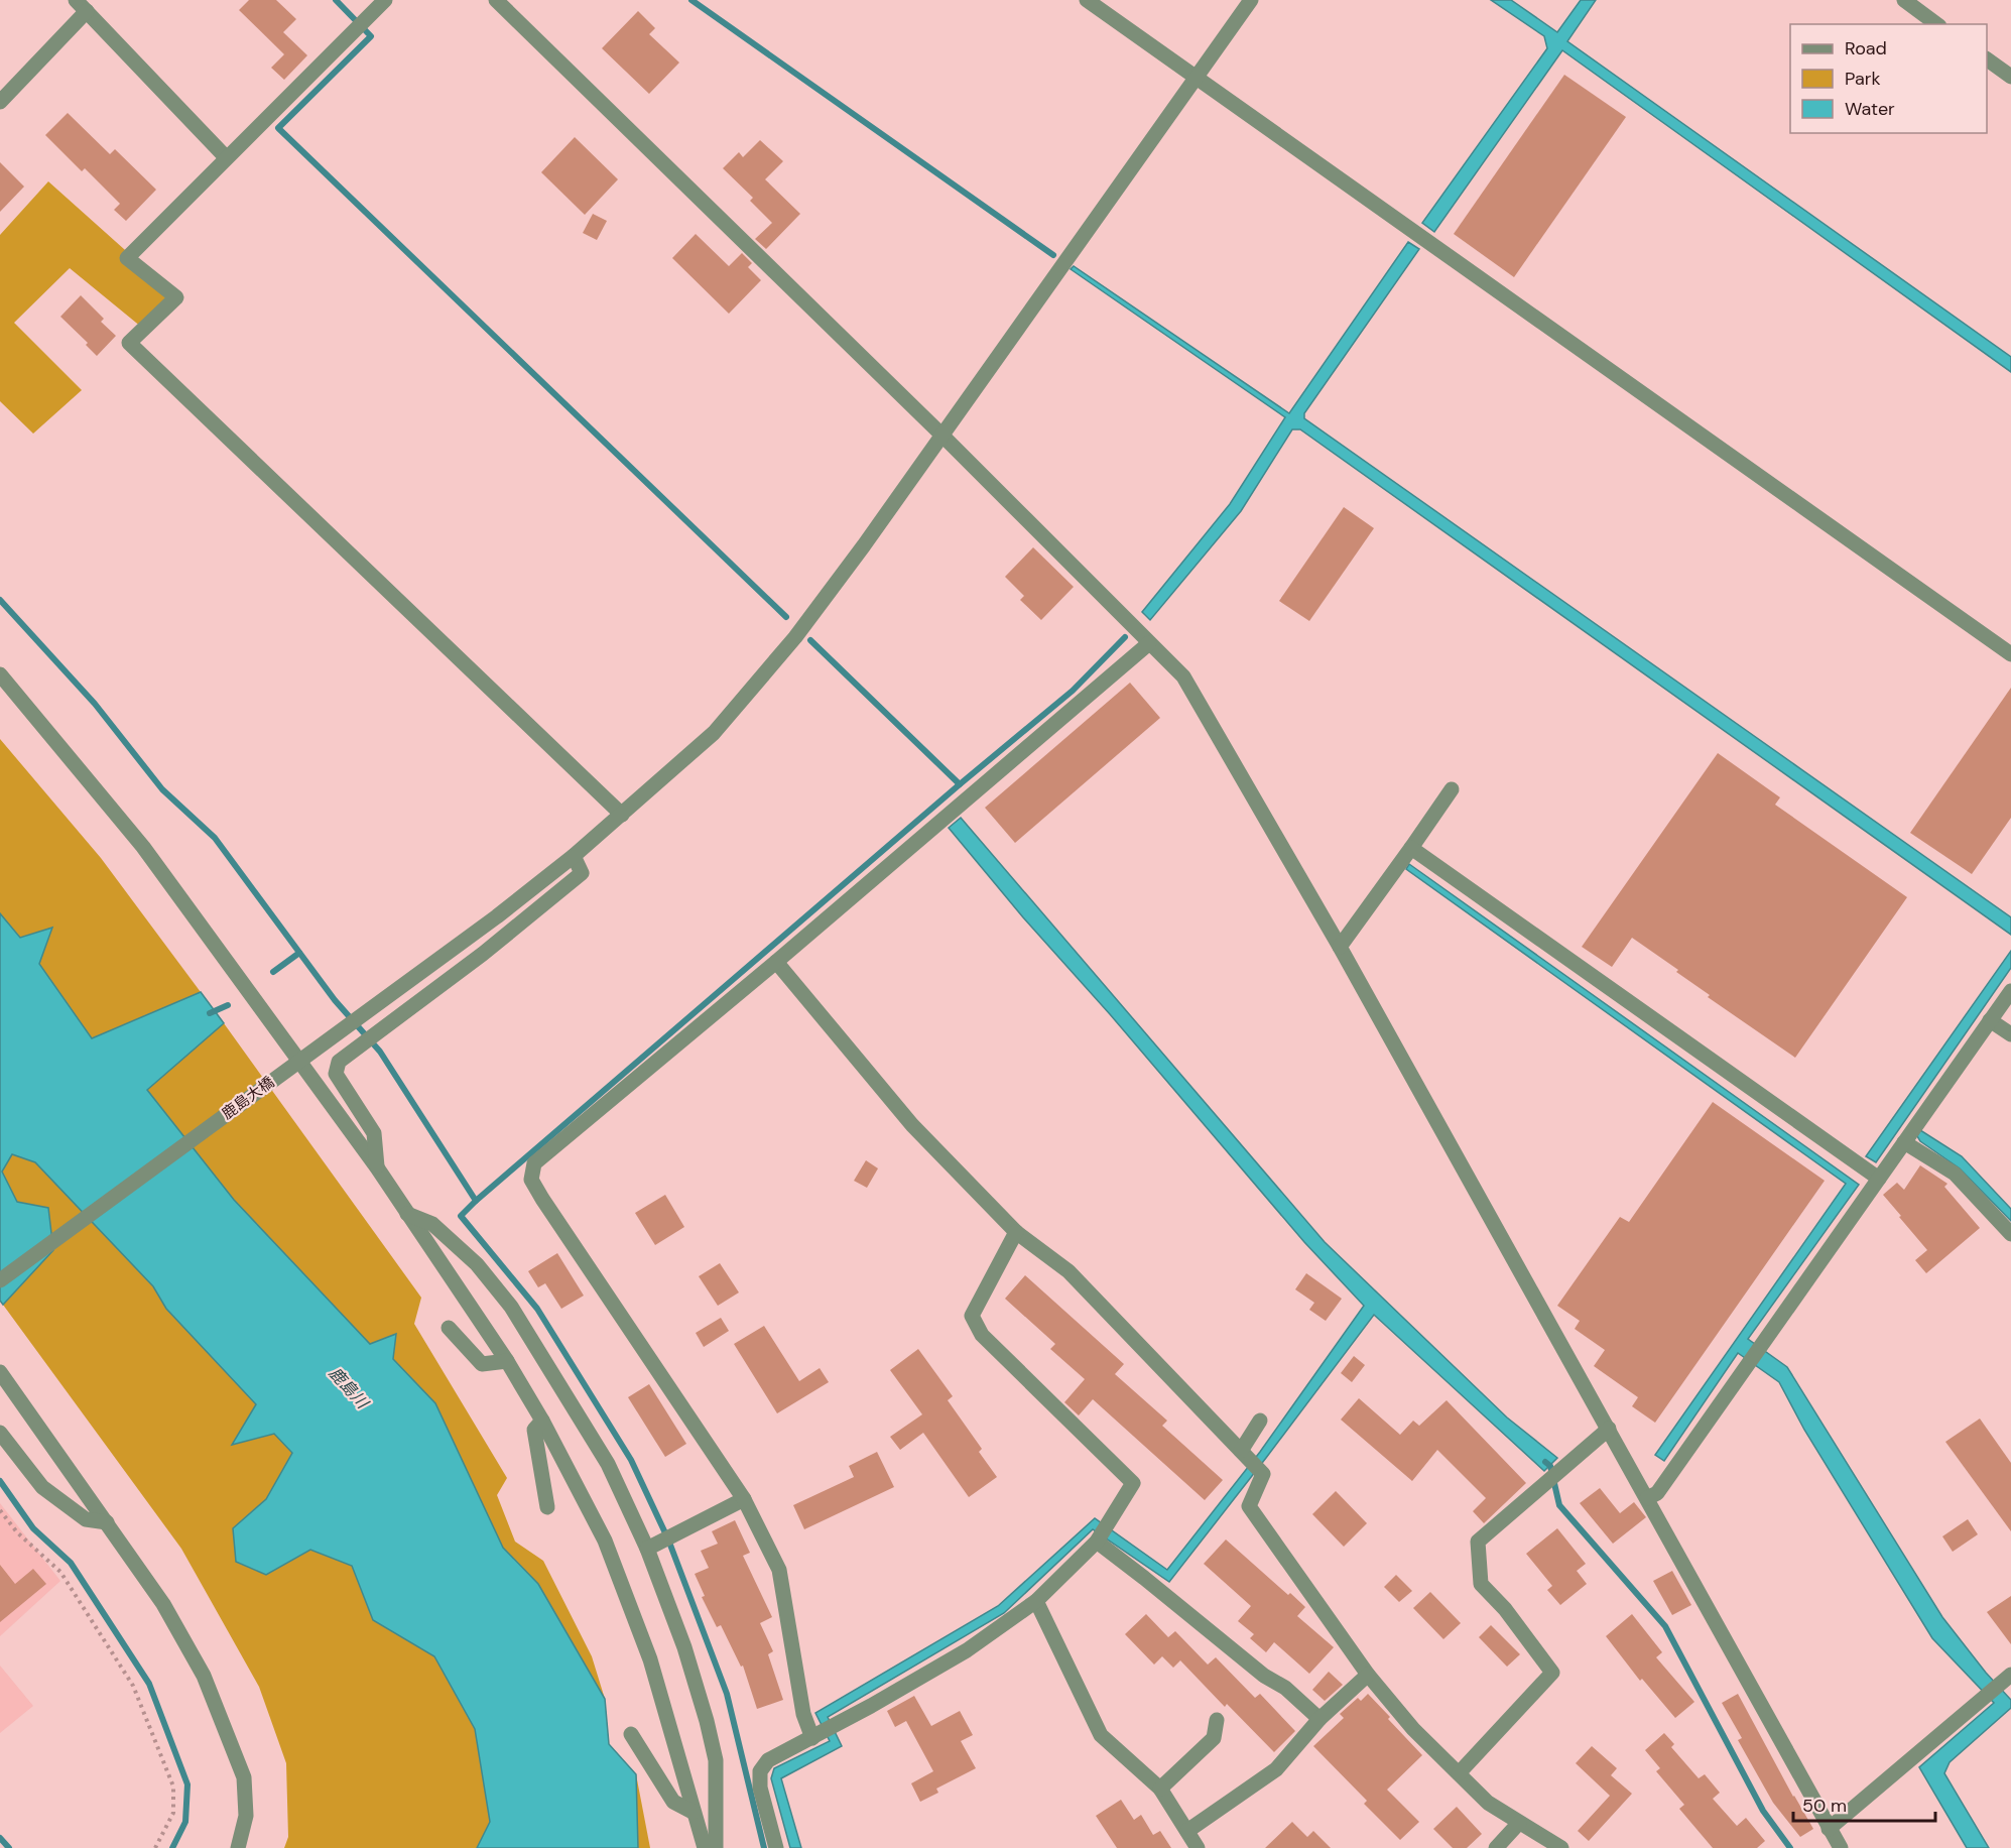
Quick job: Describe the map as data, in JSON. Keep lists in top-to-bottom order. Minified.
{"streets":{"street":["鹿島大橋"]},"water":["鹿島川"],"legend":["Road","Park","Water"],"scale_bar":"50 m"}
